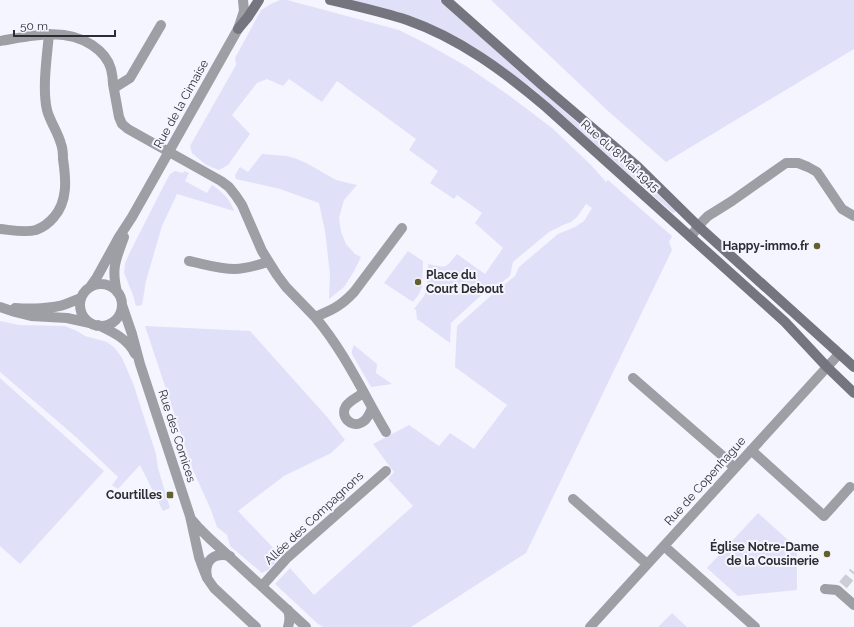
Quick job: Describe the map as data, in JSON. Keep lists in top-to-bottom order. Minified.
{"streets":{"main road":["Rue du 8 Mai 1945"],"street":["Rue de la Cimaise","Rue des Comices","Rue de Copenhague","Allée des Compagnons"]},"crossings":[["Rue de la Cimaise","Rue des Comices"],["Rue du 8 Mai 1945","Rue de Copenhague"],["Rue des Comices","Allée des Compagnons"]],"places":{"other":["Happy-immo.fr","Place du Court Debout","Église Notre-Dame de la Cousinerie"],"transit":["Courtilles"]},"scale_bar":"50 m"}
